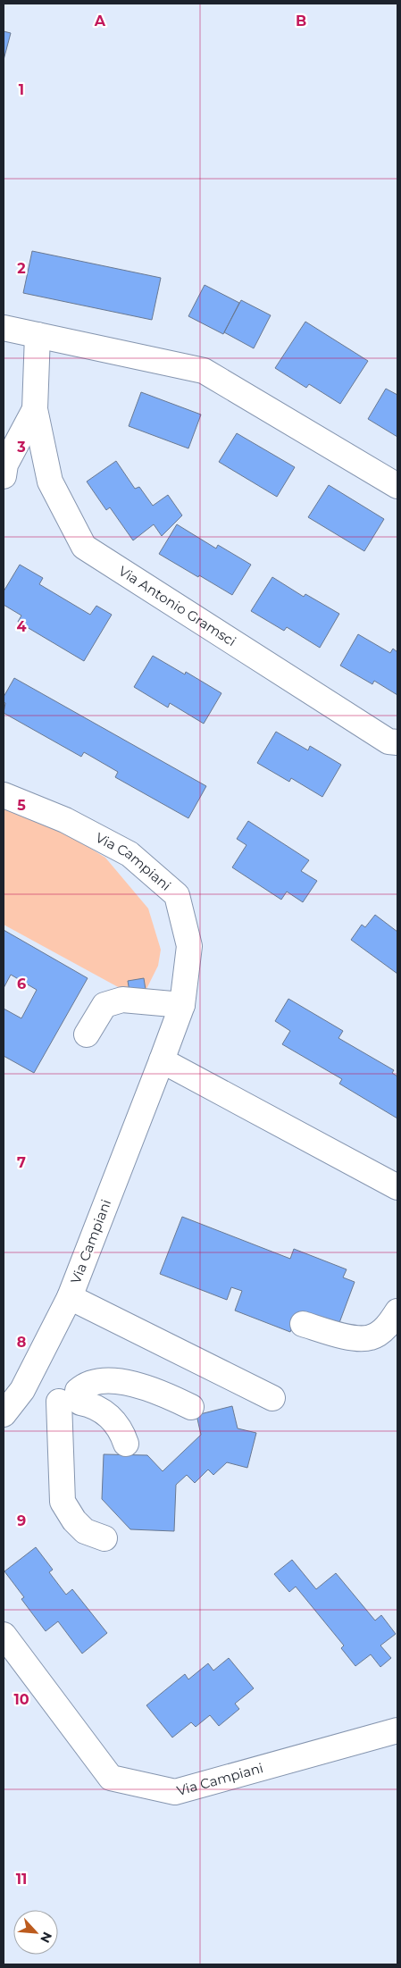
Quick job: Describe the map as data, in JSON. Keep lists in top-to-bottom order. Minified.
{"streets":{"street":["Via Antonio Gramsci","Via Campiani"]},"north":"bottom right","grid":{"columns":["A","B"],"rows":["1","2","3","4","5","6","7","8","9","10","11"]}}
